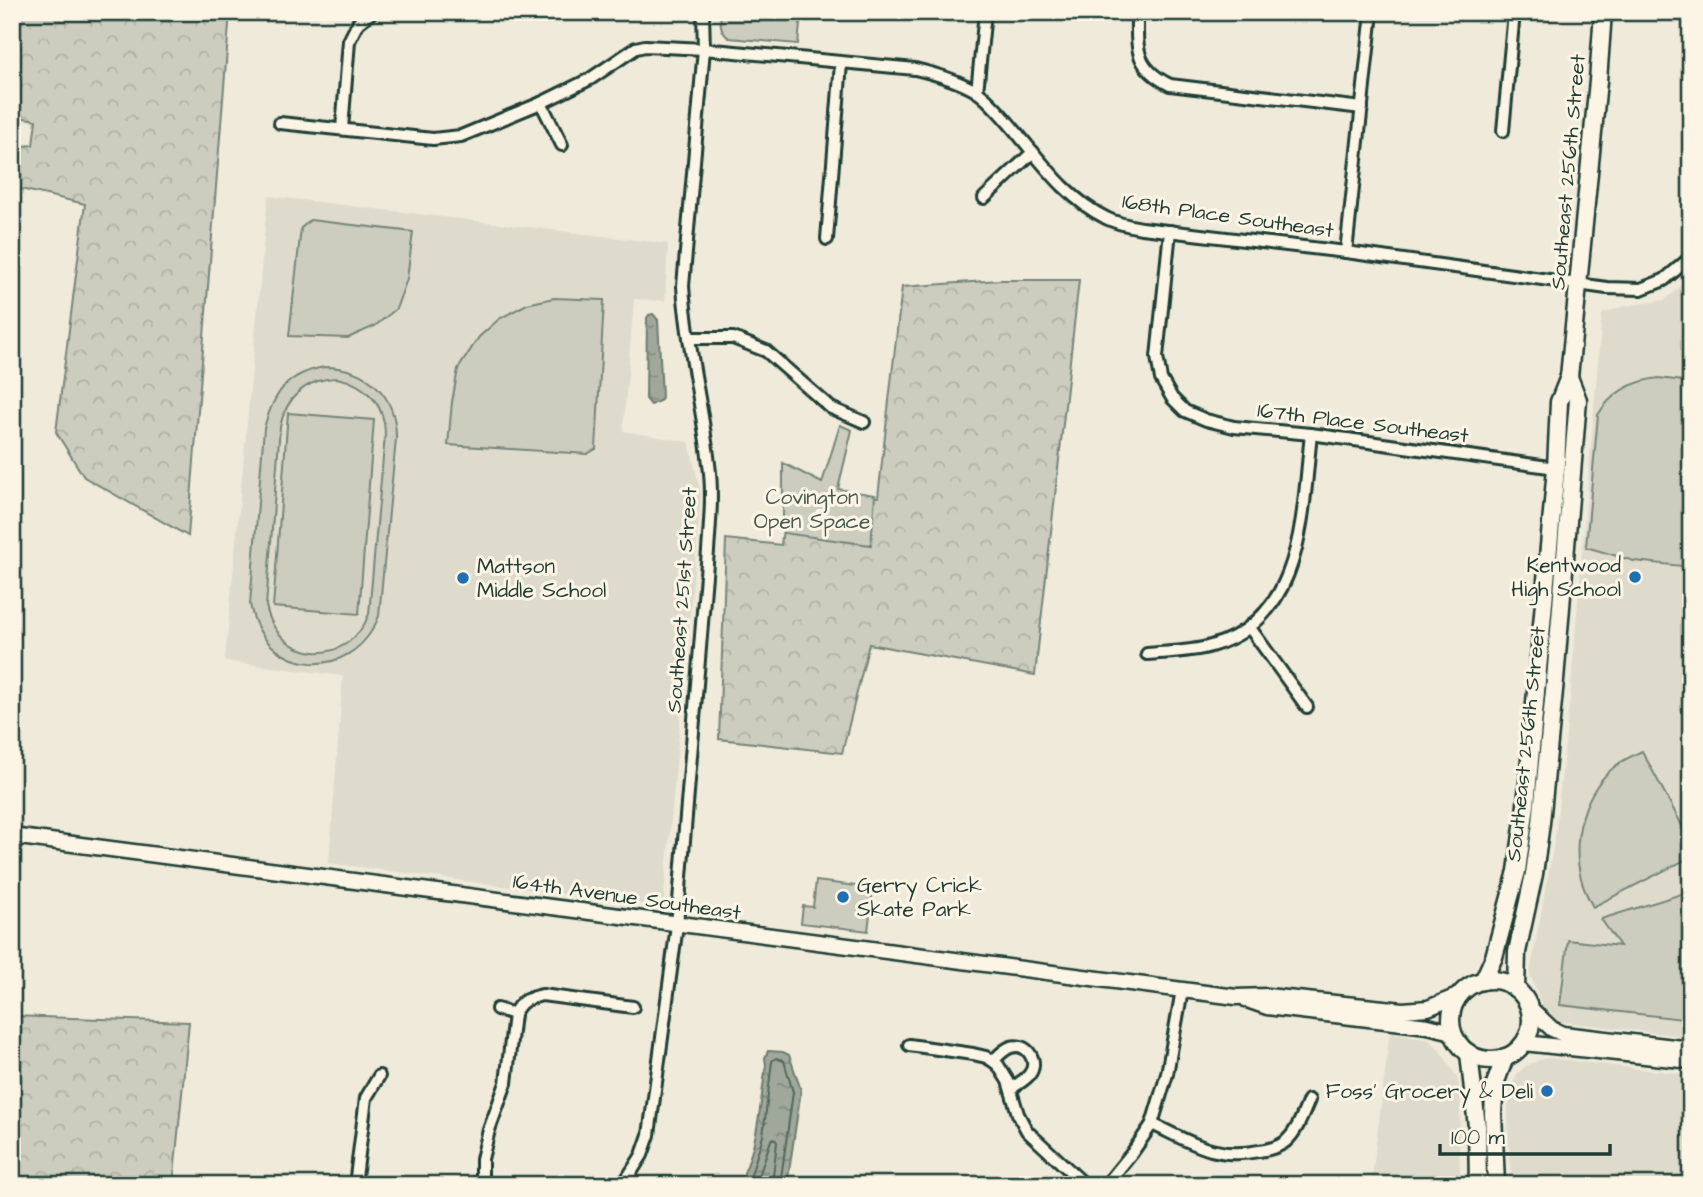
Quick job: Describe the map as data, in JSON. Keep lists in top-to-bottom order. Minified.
{"streets":{"main road":["Southeast 256th Street"],"street":["168th Place Southeast","167th Place Southeast","Southeast 251st Street","164th Avenue Southeast"]},"crossings":[["Southeast 256th Street","168th Place Southeast"],["Southeast 256th Street","167th Place Southeast"],["Southeast 256th Street","164th Avenue Southeast"],["168th Place Southeast","167th Place Southeast"],["168th Place Southeast","Southeast 251st Street"],["Southeast 251st Street","164th Avenue Southeast"]],"parks":["Covington Open Space"],"places":["Kentwood High School","Mattson Middle School","Gerry Crick Skate Park","Foss' Grocery & Deli"],"scale_bar":"100 m"}
